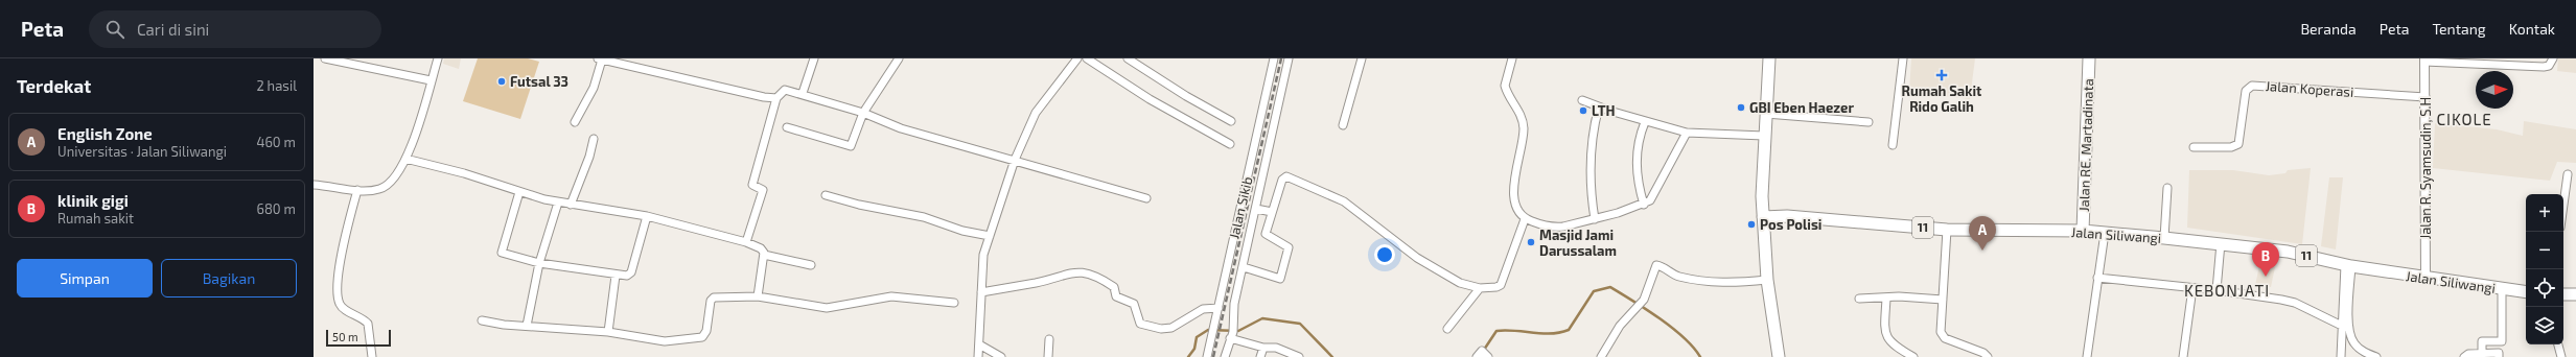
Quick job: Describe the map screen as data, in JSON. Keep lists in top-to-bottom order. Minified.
{"streets":{"highway":["Jalan RE. Martadinata","11","Jalan Siliwangi"],"street":["Jalan Koperasi","Jalan R. Syamsudin, S.H","Jalan Sikib"]},"crossings":[["Jalan Koperasi","Jalan R. Syamsudin, S.H"],["Jalan RE. Martadinata","Jalan Siliwangi"],["Jalan R. Syamsudin, S.H","Jalan Siliwangi"]],"districts":["CIKOLE","KEBONJATI"],"places":{"health":["Rumah Sakit Rido Galih"],"other":["Futsal 33","GBI Eben Haezer","LTH","Pos Polisi","Masjid Jami Darussalam"]},"scale_bar":"50 m","north":"right","page":{"header":"Peta","search":"Cari di sini","nav":["Beranda","Peta","Tentang","Kontak"],"heading":["Terdekat","2 hasil"],"list":[{"mark":"A","name":"English Zone","note":"Universitas · Jalan Siliwangi","value":"460 m"},{"mark":"B","name":"klinik gigi","note":"Rumah sakit","value":"680 m"}],"map_buttons":["+","−"],"pins":["A","B"],"buttons":["Simpan","Bagikan"],"scale":"50 m"}}
